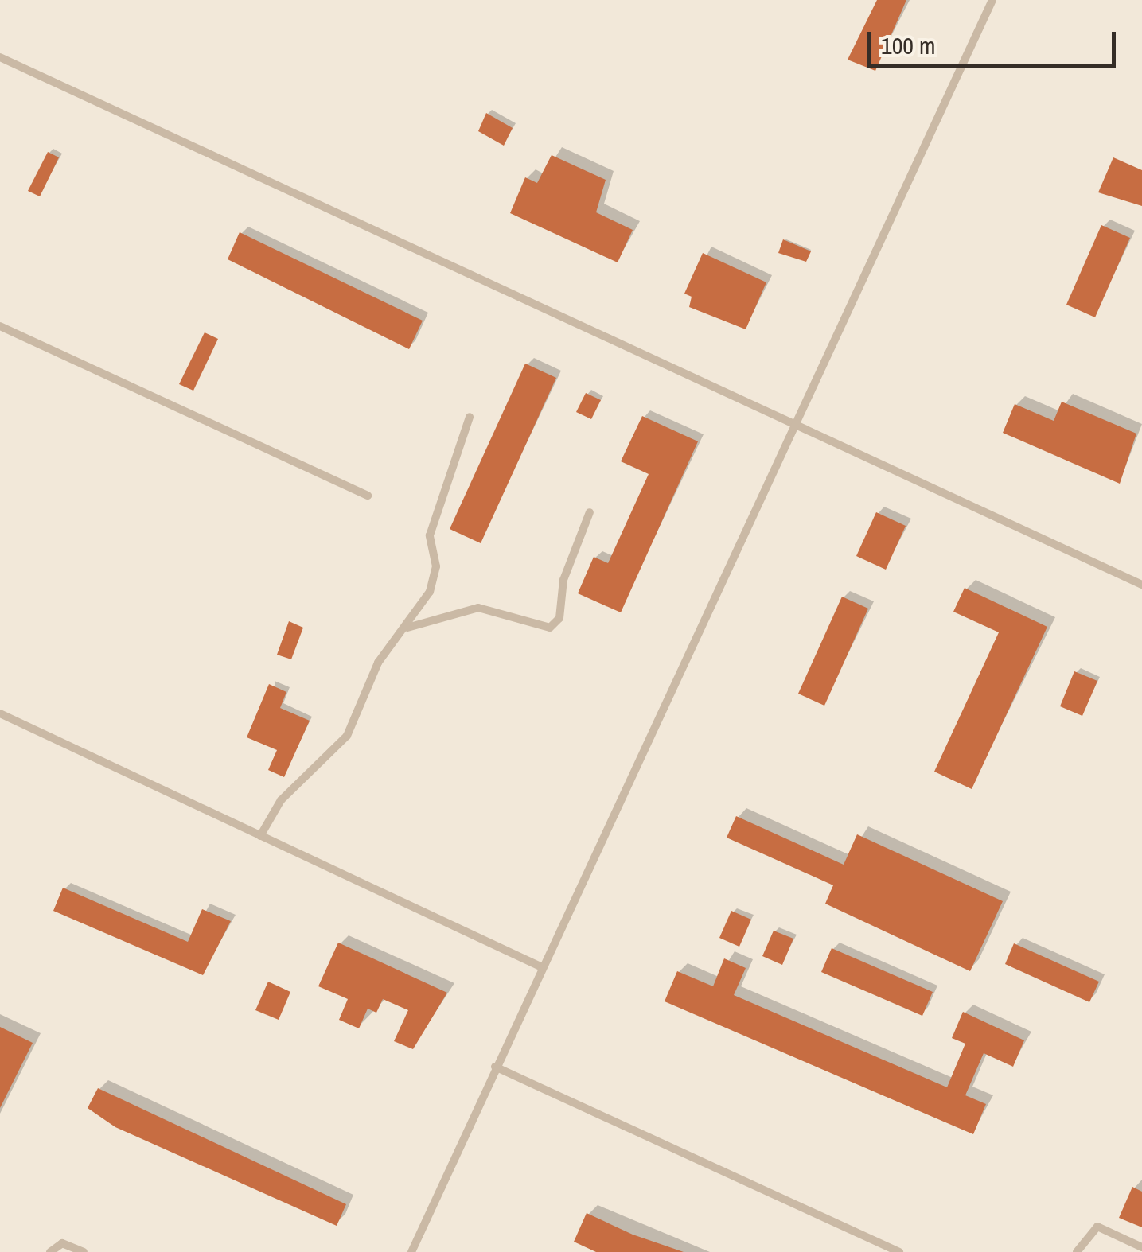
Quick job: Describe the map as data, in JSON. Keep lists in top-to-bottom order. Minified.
{"scale_bar":"100 m"}
